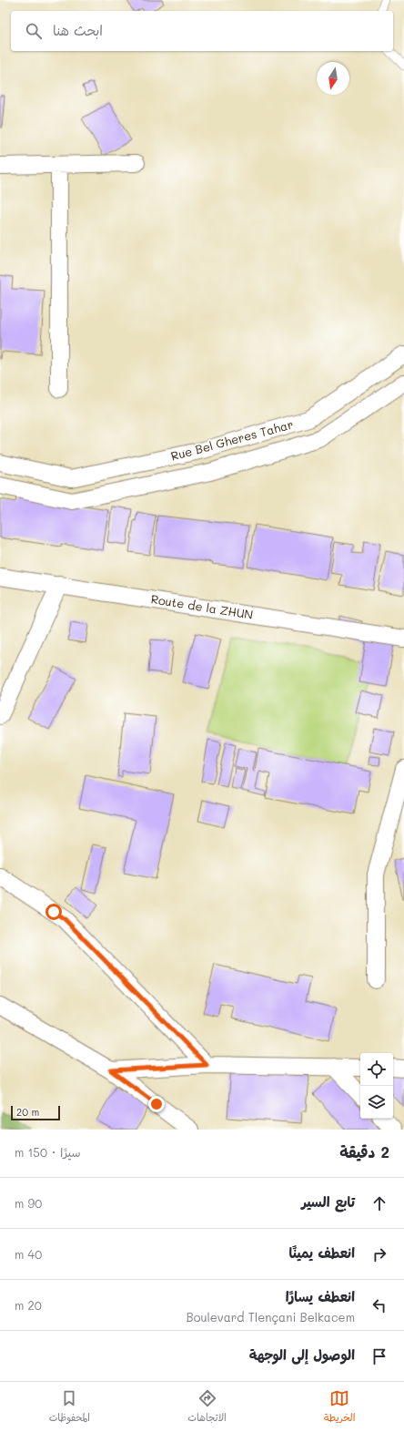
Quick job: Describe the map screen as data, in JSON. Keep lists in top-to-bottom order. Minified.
{"streets":{"street":["Rue Bel Gheres Tahar","Route de la ZHUN"]},"scale_bar":"20 m","north":"bottom","page":{"search":"ابحث هنا","scale":"20 m","heading":["2 دقيقة","سيرًا · 150 m"],"list":[["تابع السير","90 m"],["انعطف يمينًا","40 m"],["انعطف يسارًا","Boulevard Tlençani Belkacem","20 m"],"الوصول إلى الوجهة"],"nav":["الخريطة","الاتجاهات","المحفوظات"]}}
